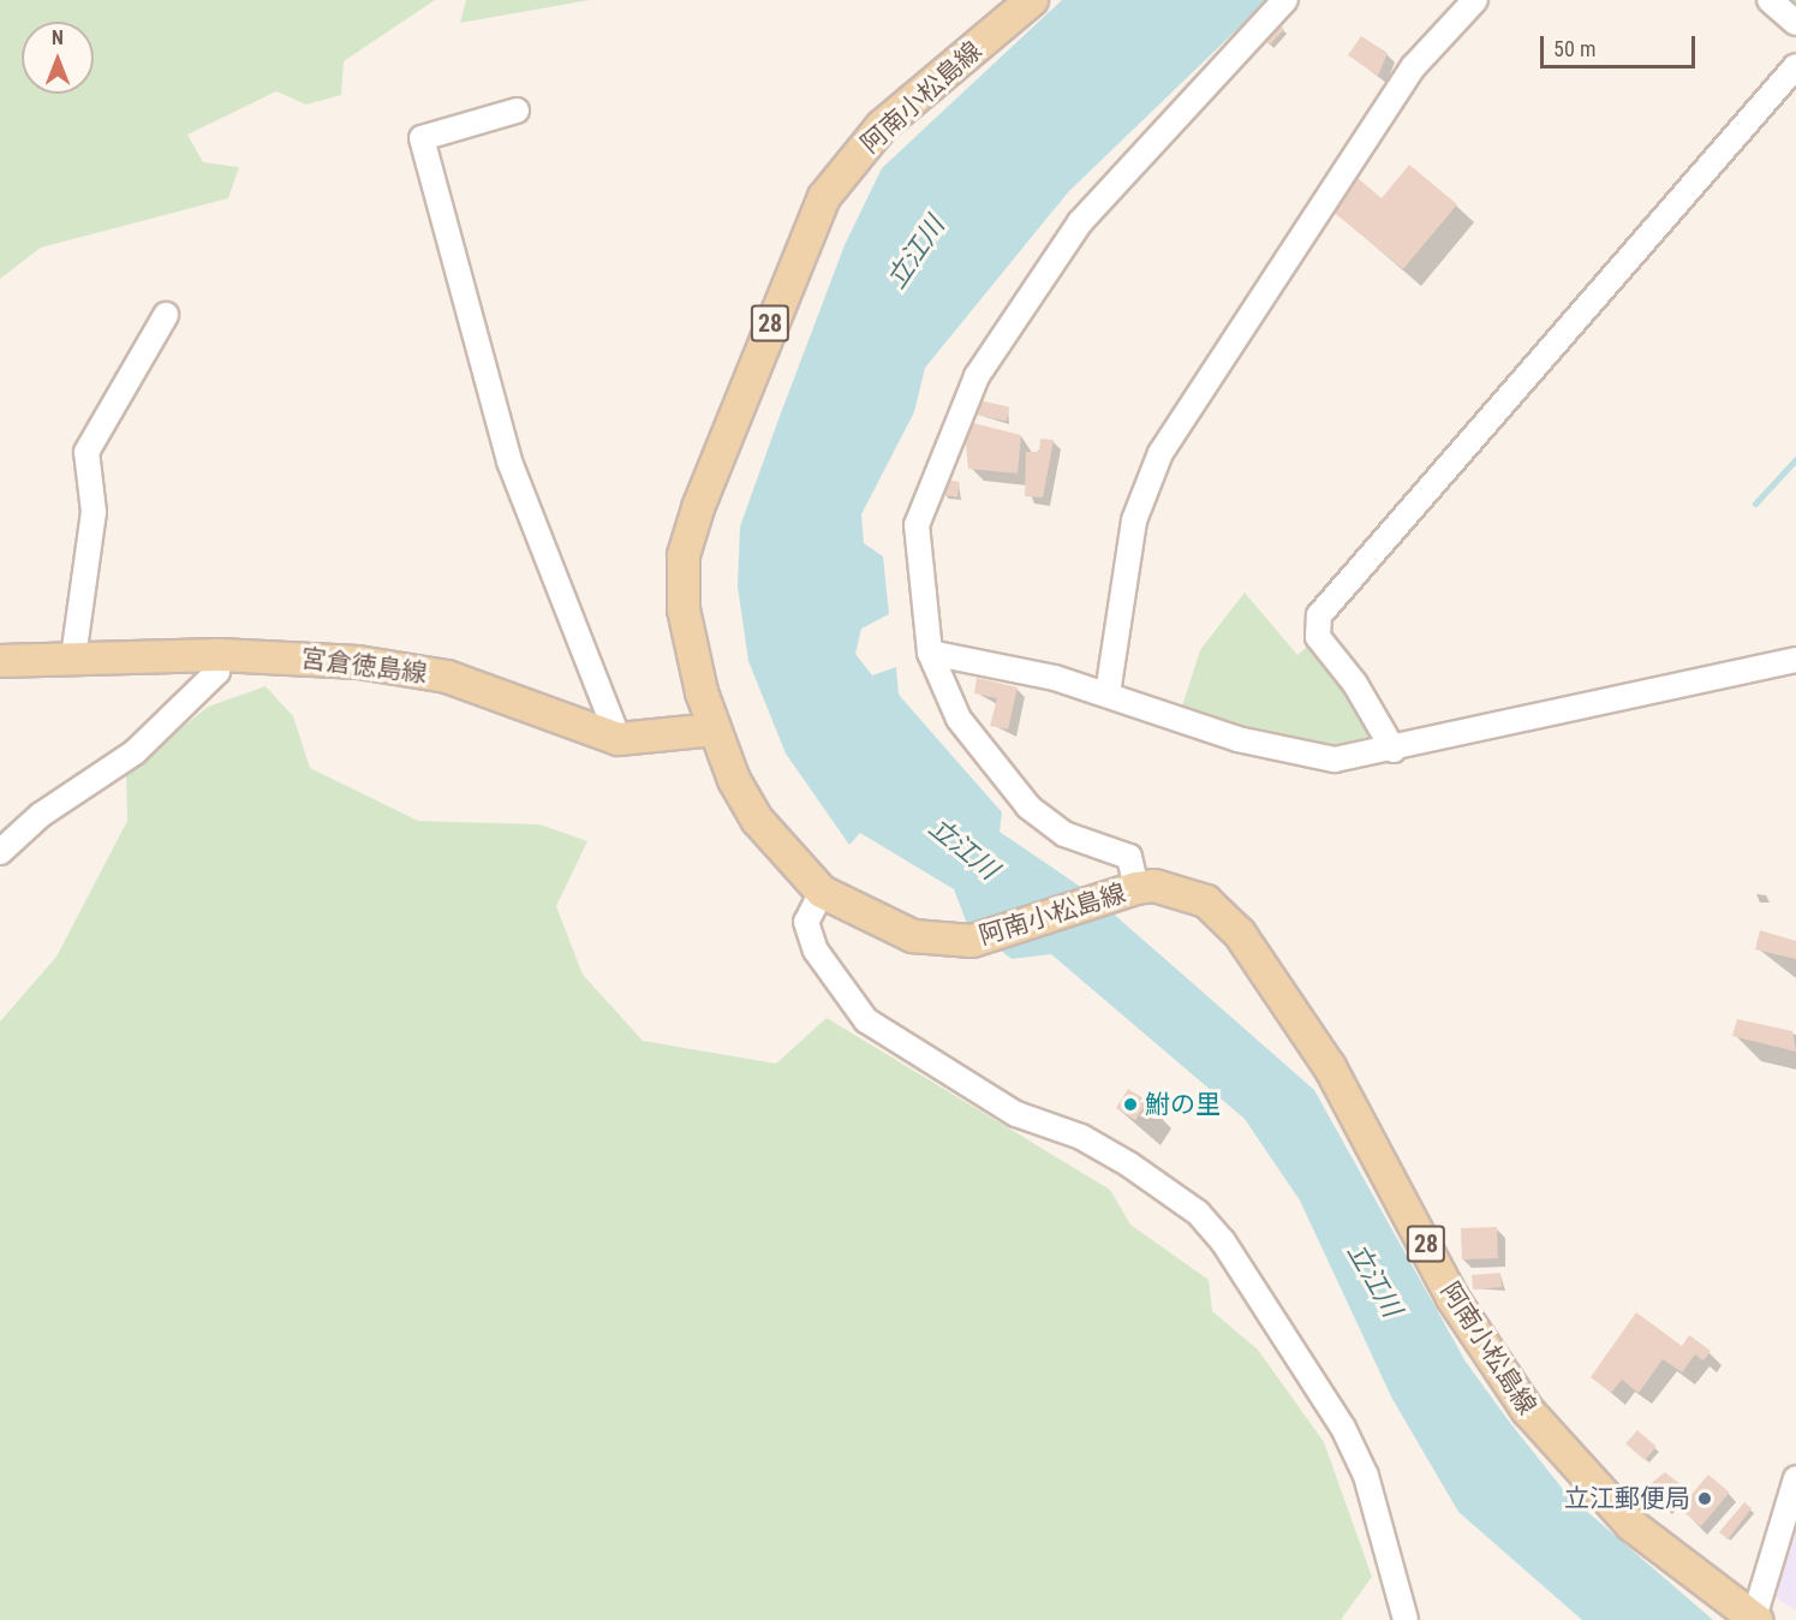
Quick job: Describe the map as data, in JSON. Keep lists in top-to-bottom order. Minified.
{"streets":{"main road":["阿南小松島線","28","宮倉徳島線"]},"crossings":[["阿南小松島線","宮倉徳島線"]],"water":["立江川"],"places":["鮒の里","立江郵便局"],"scale_bar":"50 m","north":"top"}
